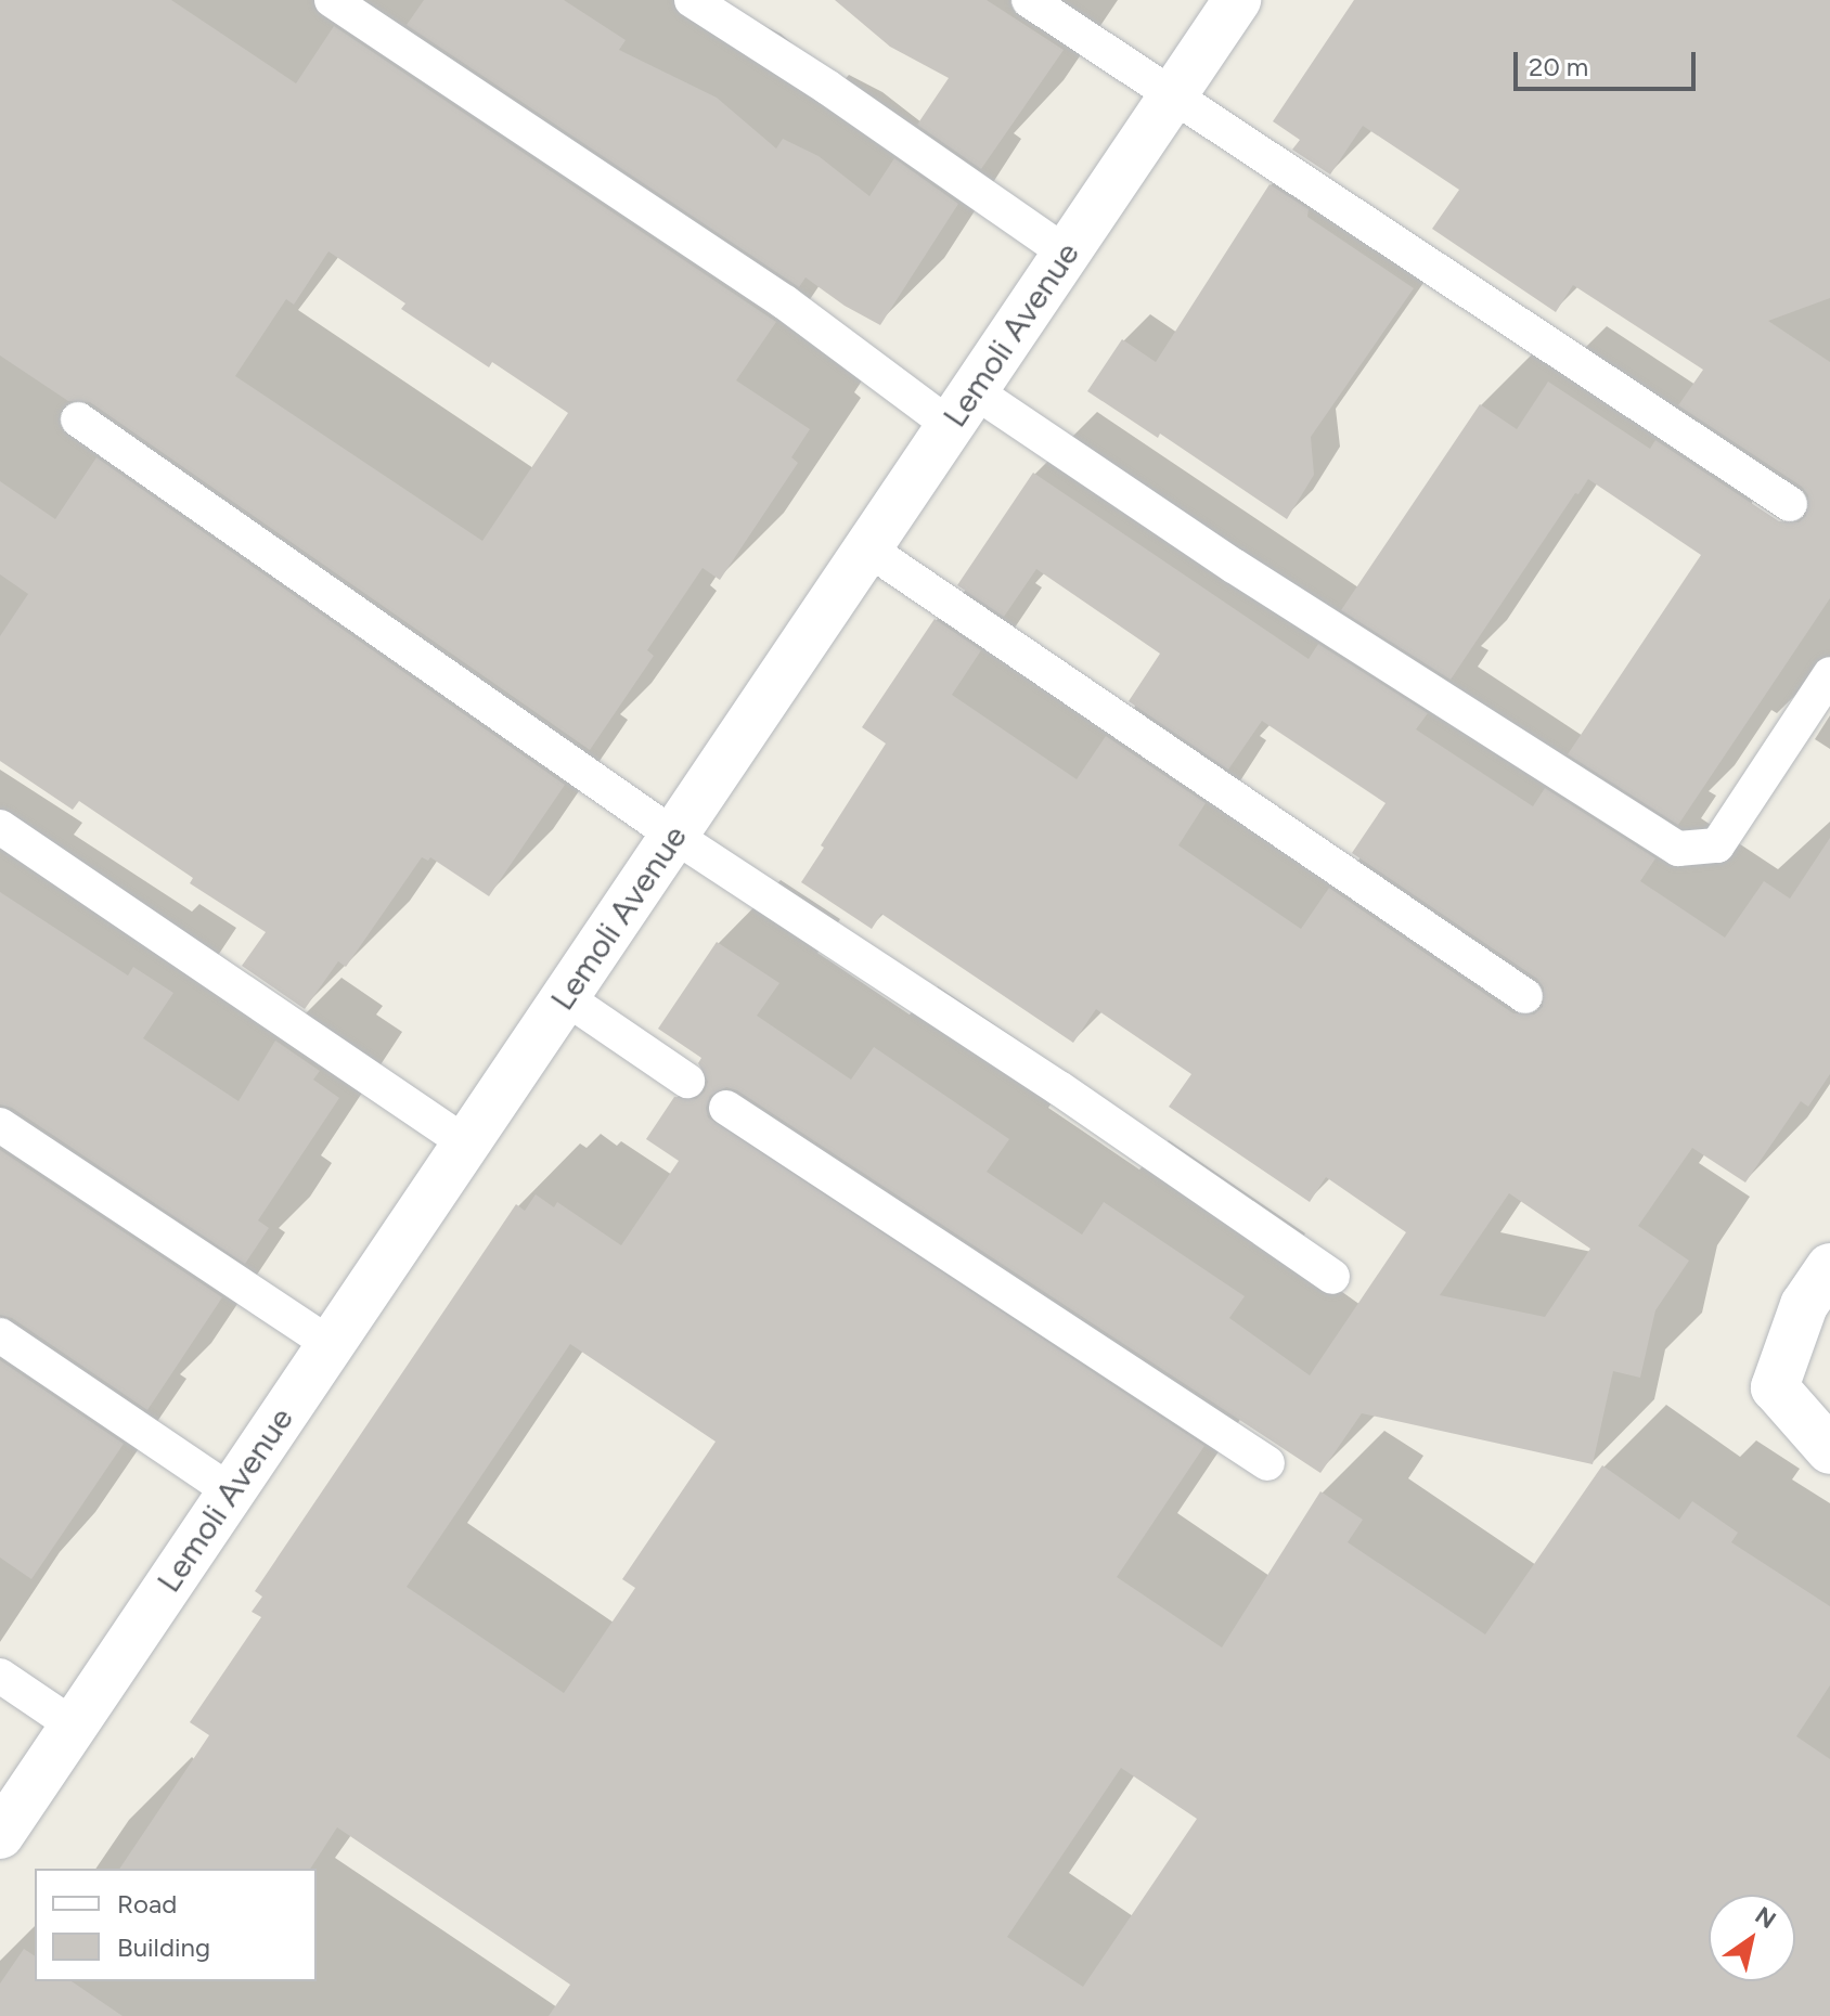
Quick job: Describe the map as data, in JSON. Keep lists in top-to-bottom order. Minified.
{"streets":{"street":["Lemoli Avenue"]},"legend":["Road","Building"],"scale_bar":"20 m","north":"top right"}
